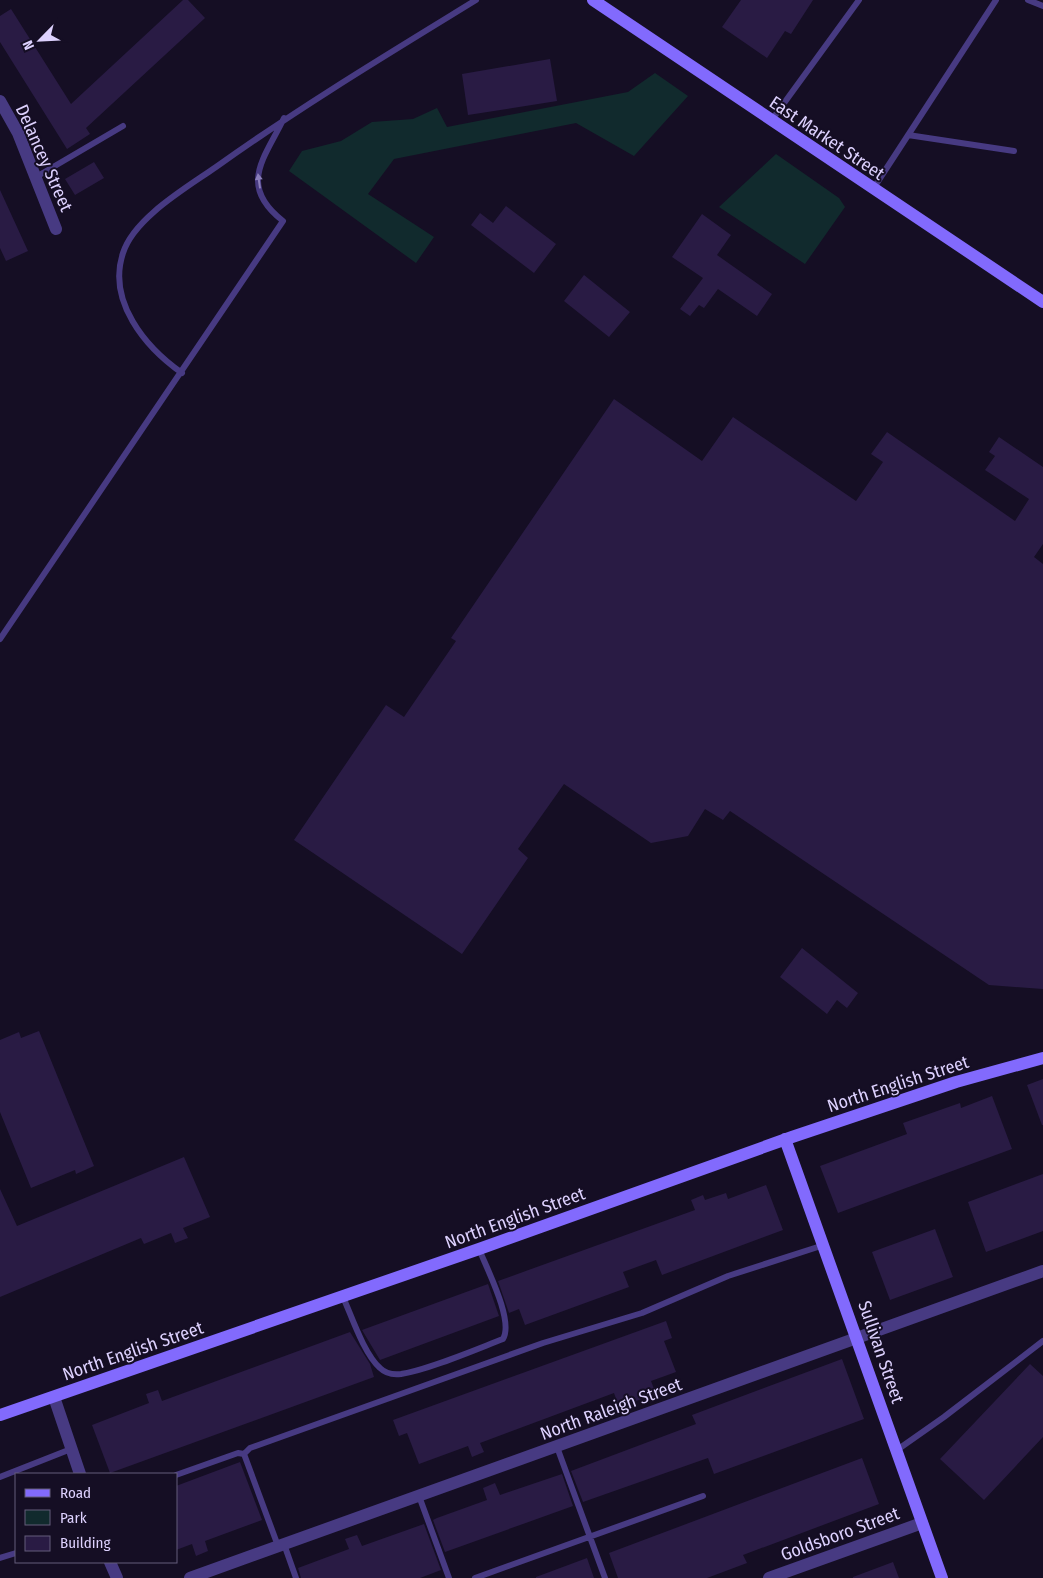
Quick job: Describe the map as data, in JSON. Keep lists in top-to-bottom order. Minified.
{"streets":{"street":["East Market Street","Delancey Street","North English Street","Sullivan Street","North Raleigh Street","Goldsboro Street"]},"crossings":[["North English Street","Sullivan Street"],["Sullivan Street","North Raleigh Street"],["Sullivan Street","Goldsboro Street"]],"legend":["Road","Park","Building"],"north":"bottom left"}
